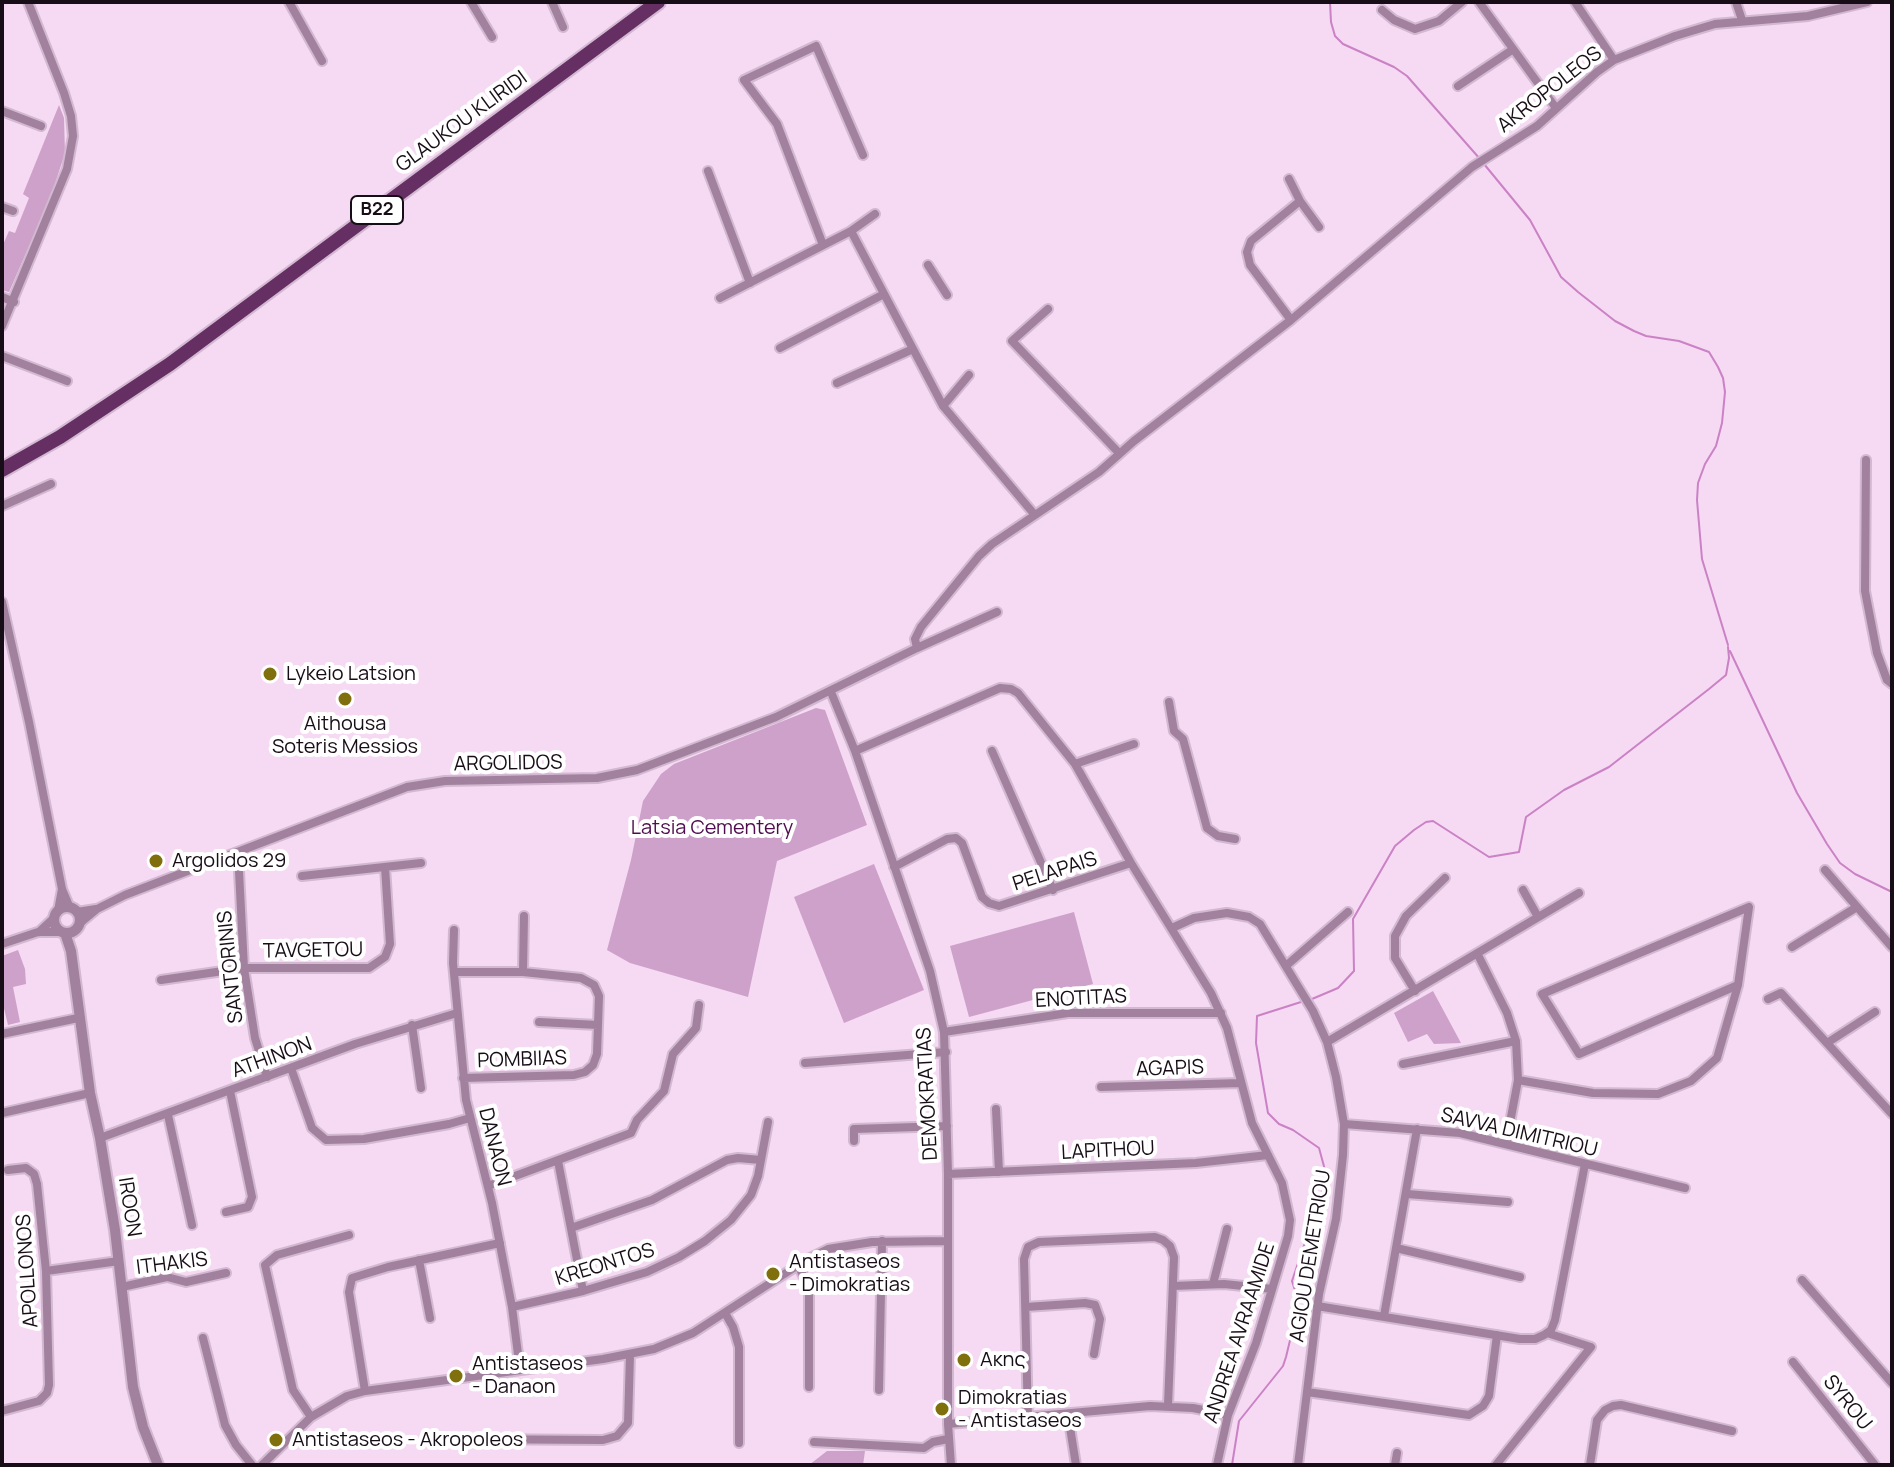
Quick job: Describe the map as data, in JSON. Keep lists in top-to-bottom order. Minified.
{"streets":{"main road":["GLAUKOU KLIRIDI","B22"],"street":["AKROPOLEOS","ARGOLIDOS","PELAPAIS","TAVGETOU","SANTORINIS","ENOTITAS","ATHINON","POMBIIAS","AGAPIS","DEMOKRATIAS","SAVVA DIMITRIOU","DANAON","LAPITHOU","IROON","AGIOU DEMETRIOU","ITHAKIS","KREONTOS","APOLLONOS","ANDREA AVRAAMIDE","SYROU"]},"crossings":[["AKROPOLEOS","ARGOLIDOS"],["ARGOLIDOS","SANTORINIS"],["ARGOLIDOS","DEMOKRATIAS"],["ARGOLIDOS","IROON"],["PELAPAIS","DEMOKRATIAS"],["PELAPAIS","ANDREA AVRAAMIDE"],["TAVGETOU","SANTORINIS"],["SANTORINIS","ATHINON"],["ENOTITAS","DEMOKRATIAS"],["ENOTITAS","ANDREA AVRAAMIDE"],["ATHINON","DANAON"],["ATHINON","IROON"],["POMBIIAS","DANAON"],["AGAPIS","ANDREA AVRAAMIDE"],["DEMOKRATIAS","LAPITHOU"],["DEMOKRATIAS","ANDREA AVRAAMIDE"],["SAVVA DIMITRIOU","AGIOU DEMETRIOU"],["DANAON","KREONTOS"],["LAPITHOU","ANDREA AVRAAMIDE"],["IROON","ITHAKIS"],["AGIOU DEMETRIOU","ANDREA AVRAAMIDE"]],"parks":["Latsia Cementery"],"places":["Lykeio Latsion","Aithousa Soteris Messios","Argolidos 29","Antistaseos - Dimokratias","Ακης","Antistaseos - Danaon","Dimokratias - Antistaseos","Antistaseos - Akropoleos"]}
